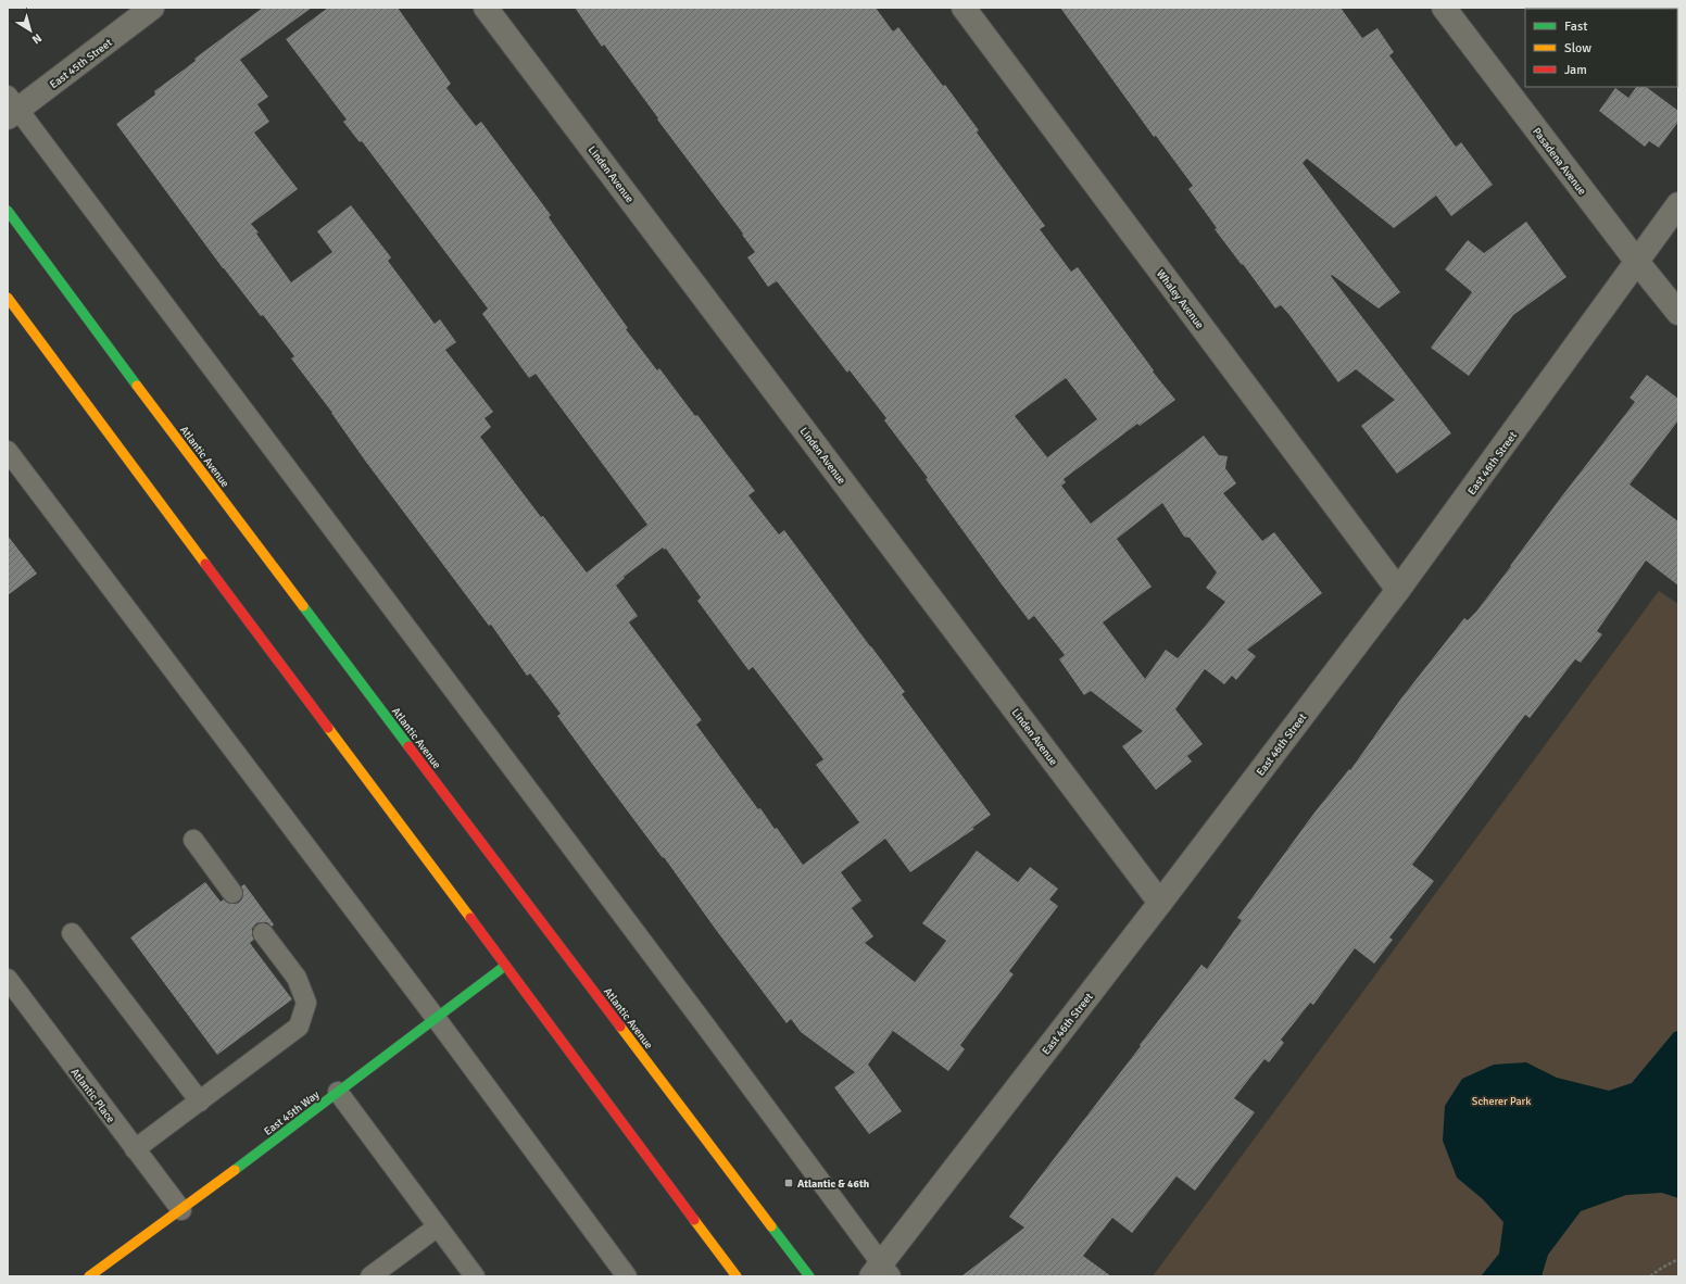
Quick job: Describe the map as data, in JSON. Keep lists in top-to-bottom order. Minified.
{"streets":{"main road":["Atlantic Avenue","East 45th Way"],"street":["East 45th Street","Pasadena Avenue","Linden Avenue","Whaley Avenue","East 46th Street"],"lane":["Atlantic Place"]},"crossings":[["Pasadena Avenue","East 46th Street"],["Linden Avenue","East 46th Street"],["Whaley Avenue","East 46th Street"],["Atlantic Place","East 45th Way"]],"parks":["Scherer Park"],"places":{"transit":["Atlantic & 46th"]},"legend":["Fast","Slow","Jam"],"north":"bottom right"}
